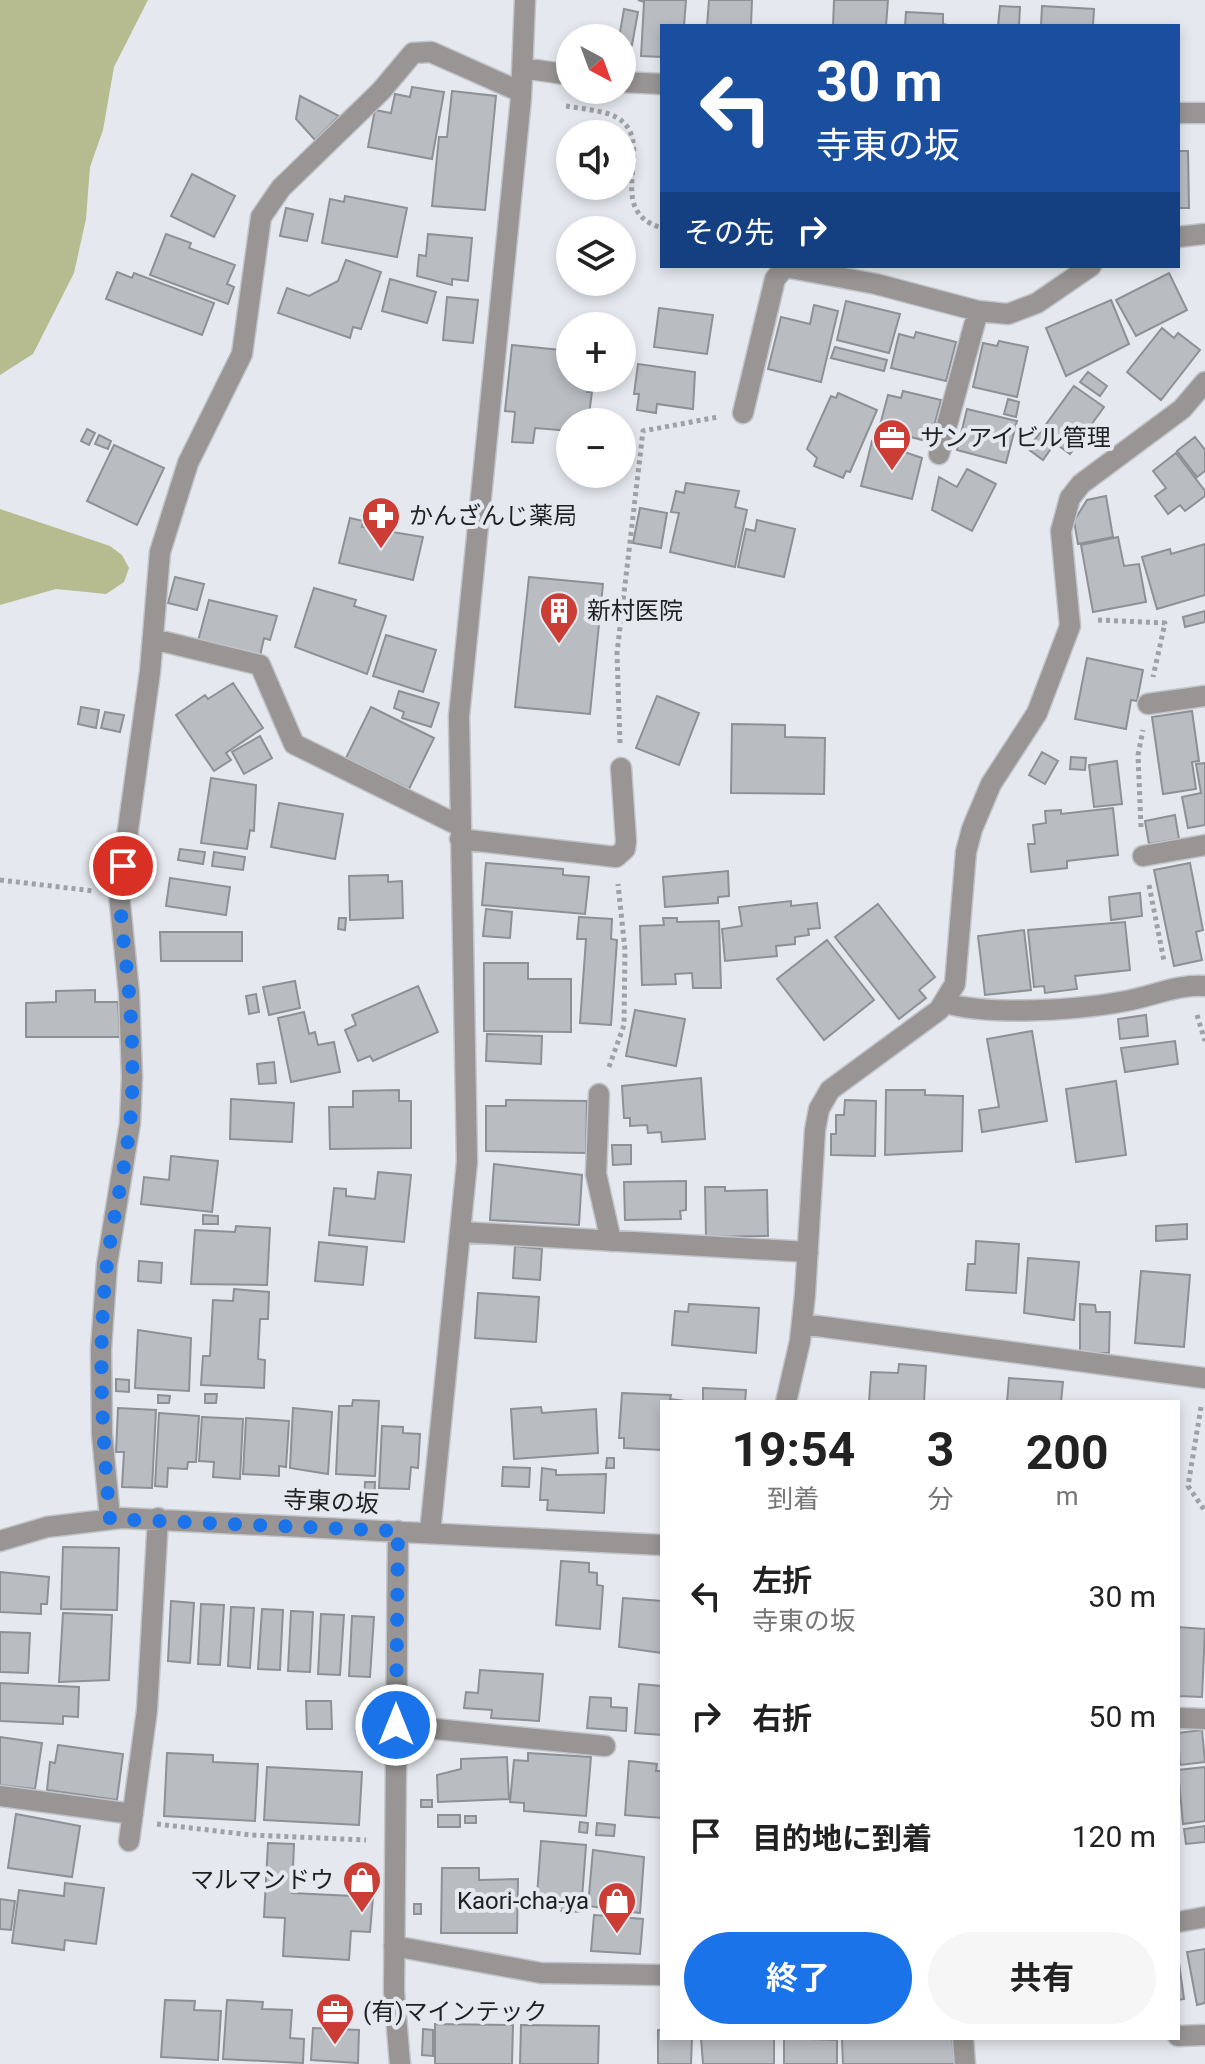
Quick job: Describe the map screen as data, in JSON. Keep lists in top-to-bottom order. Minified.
{"streets":{"street":["寺東の坂"]},"places":{"office":["サンアイビル管理","(有)マインテック"],"pharmacy":["かんざんじ薬局"],"building":["新村医院"],"shop":["マルマンドウ","Kaori-cha-ya"]},"north":"bottom right","page":{"map_buttons":["+","−"],"turn":["30 m","寺東の坂"],"then":"その先","eta":["19:54","到着","3","分","200","m"],"list":[{"name":"左折","note":"寺東の坂","value":"30 m"},{"name":"右折","value":"50 m"},{"name":"目的地に到着","value":"120 m"}],"buttons":["終了","共有"]}}
